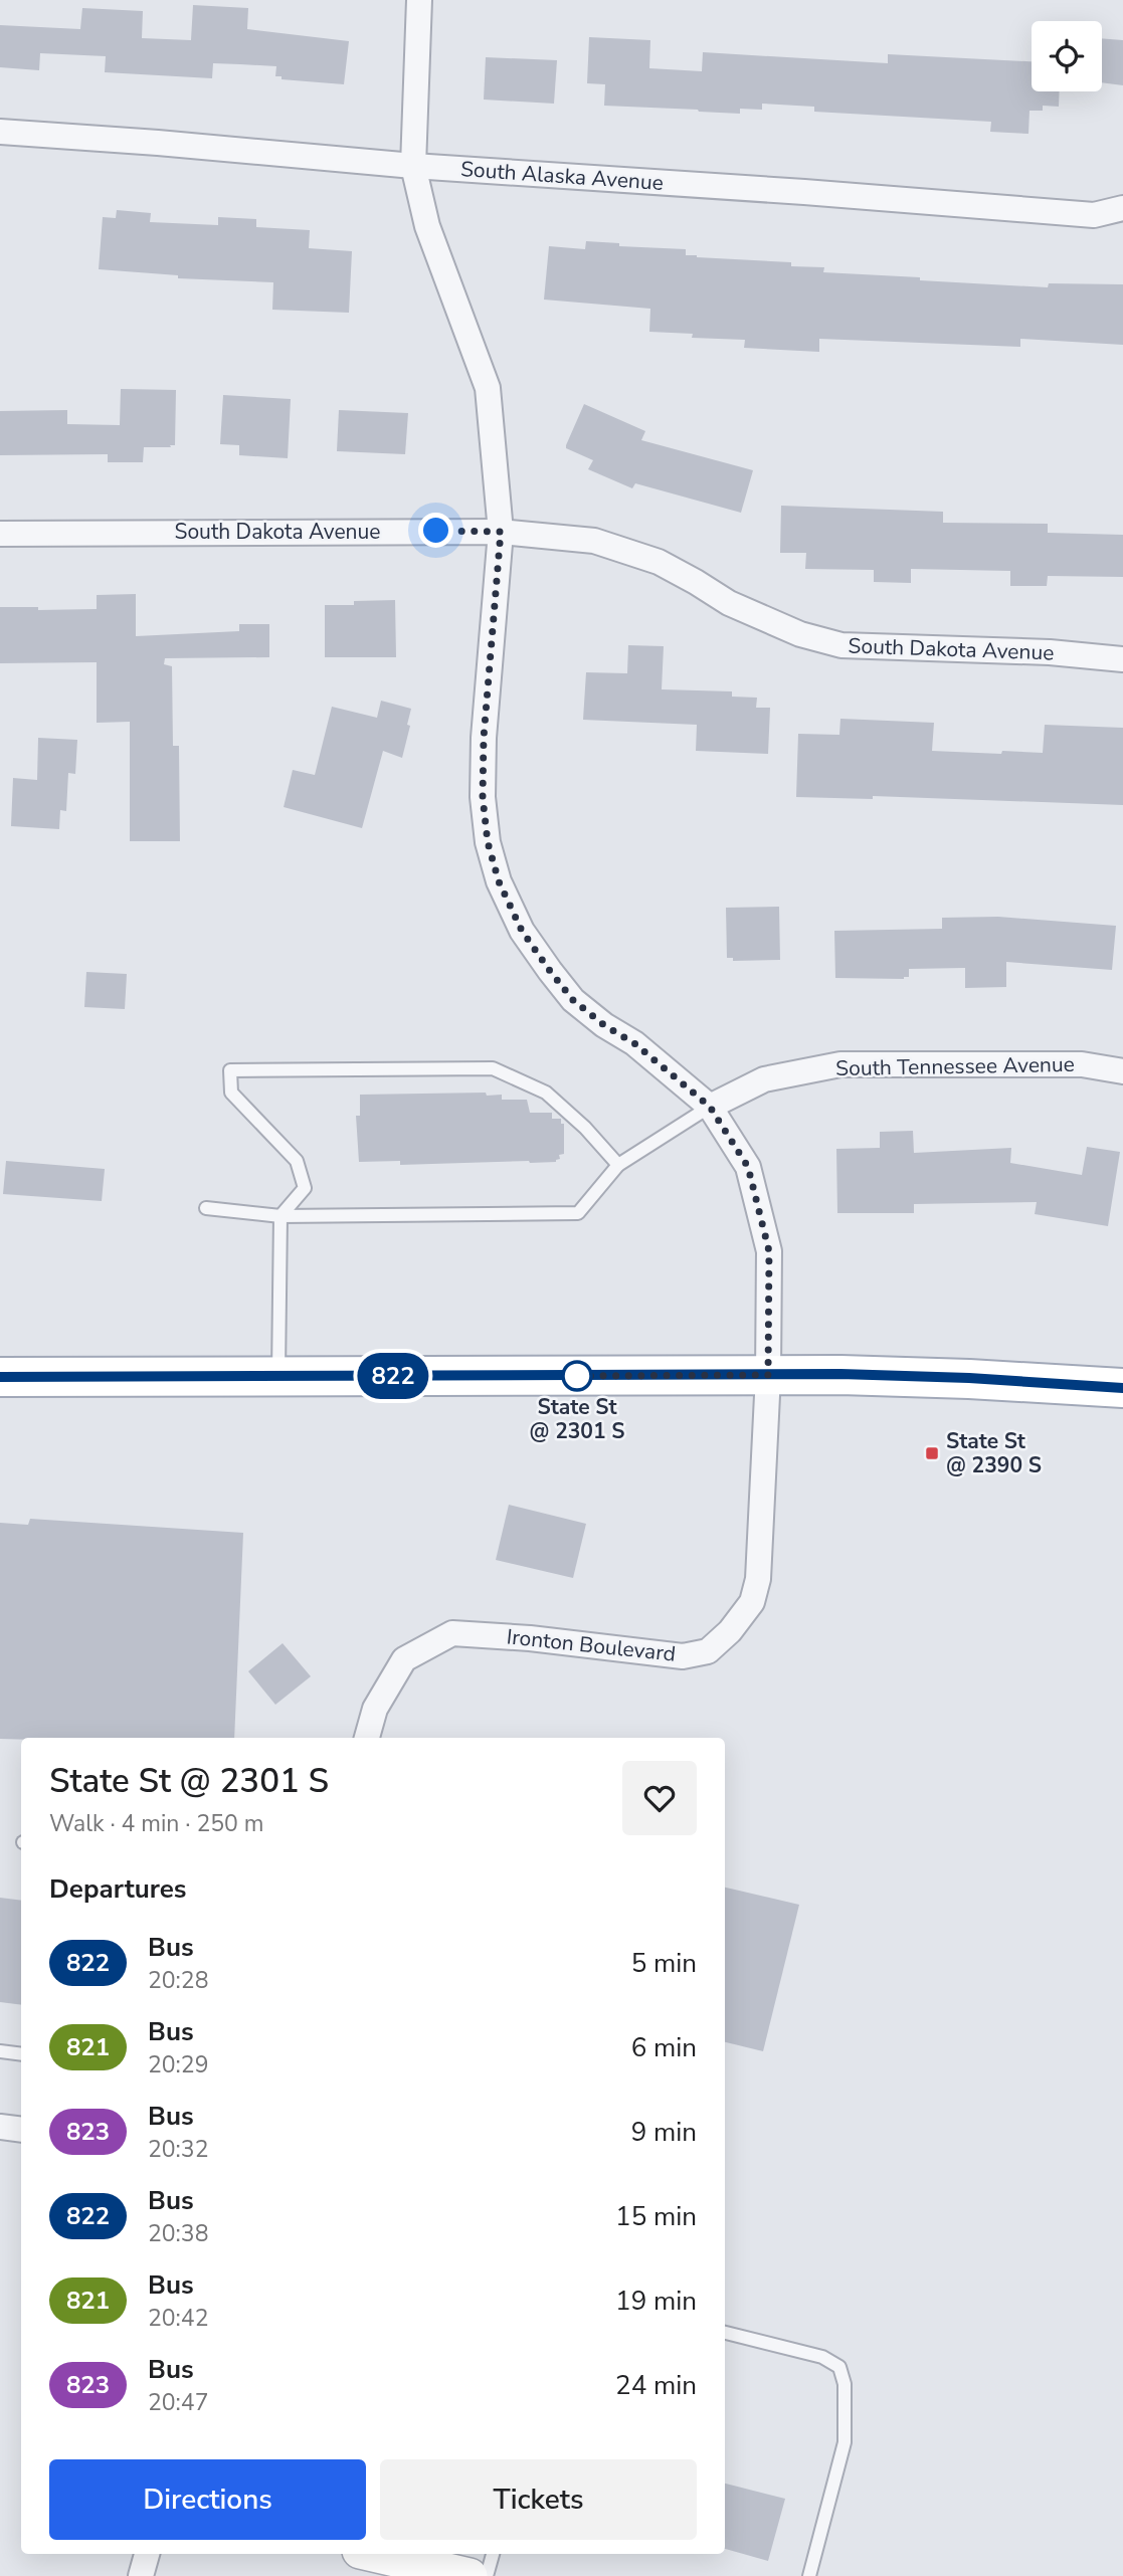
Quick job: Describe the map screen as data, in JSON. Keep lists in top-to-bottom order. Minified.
{"streets":{"street":["South Alaska Avenue","South Dakota Avenue","South Tennessee Avenue","Ironton Boulevard"]},"crossings":[["South Alaska Avenue","Ironton Boulevard"],["South Dakota Avenue","Ironton Boulevard"],["South Tennessee Avenue","Ironton Boulevard"]],"places":{"other":["State St @ 2301 S"],"transit":["State St @ 2390 S"]},"lines":["bus line 822"],"page":{"on_map":"822","heading":[["State St @ 2301 S","Walk · 4 min · 250 m"],"Departures"],"list":[{"mark":"822","name":"Bus","note":"20:28","value":"5 min"},{"mark":"821","name":"Bus","note":"20:29","value":"6 min"},{"mark":"823","name":"Bus","note":"20:32","value":"9 min"},{"mark":"822","name":"Bus","note":"20:38","value":"15 min"},{"mark":"821","name":"Bus","note":"20:42","value":"19 min"},{"mark":"823","name":"Bus","note":"20:47","value":"24 min"}],"buttons":["Directions","Tickets"]}}
